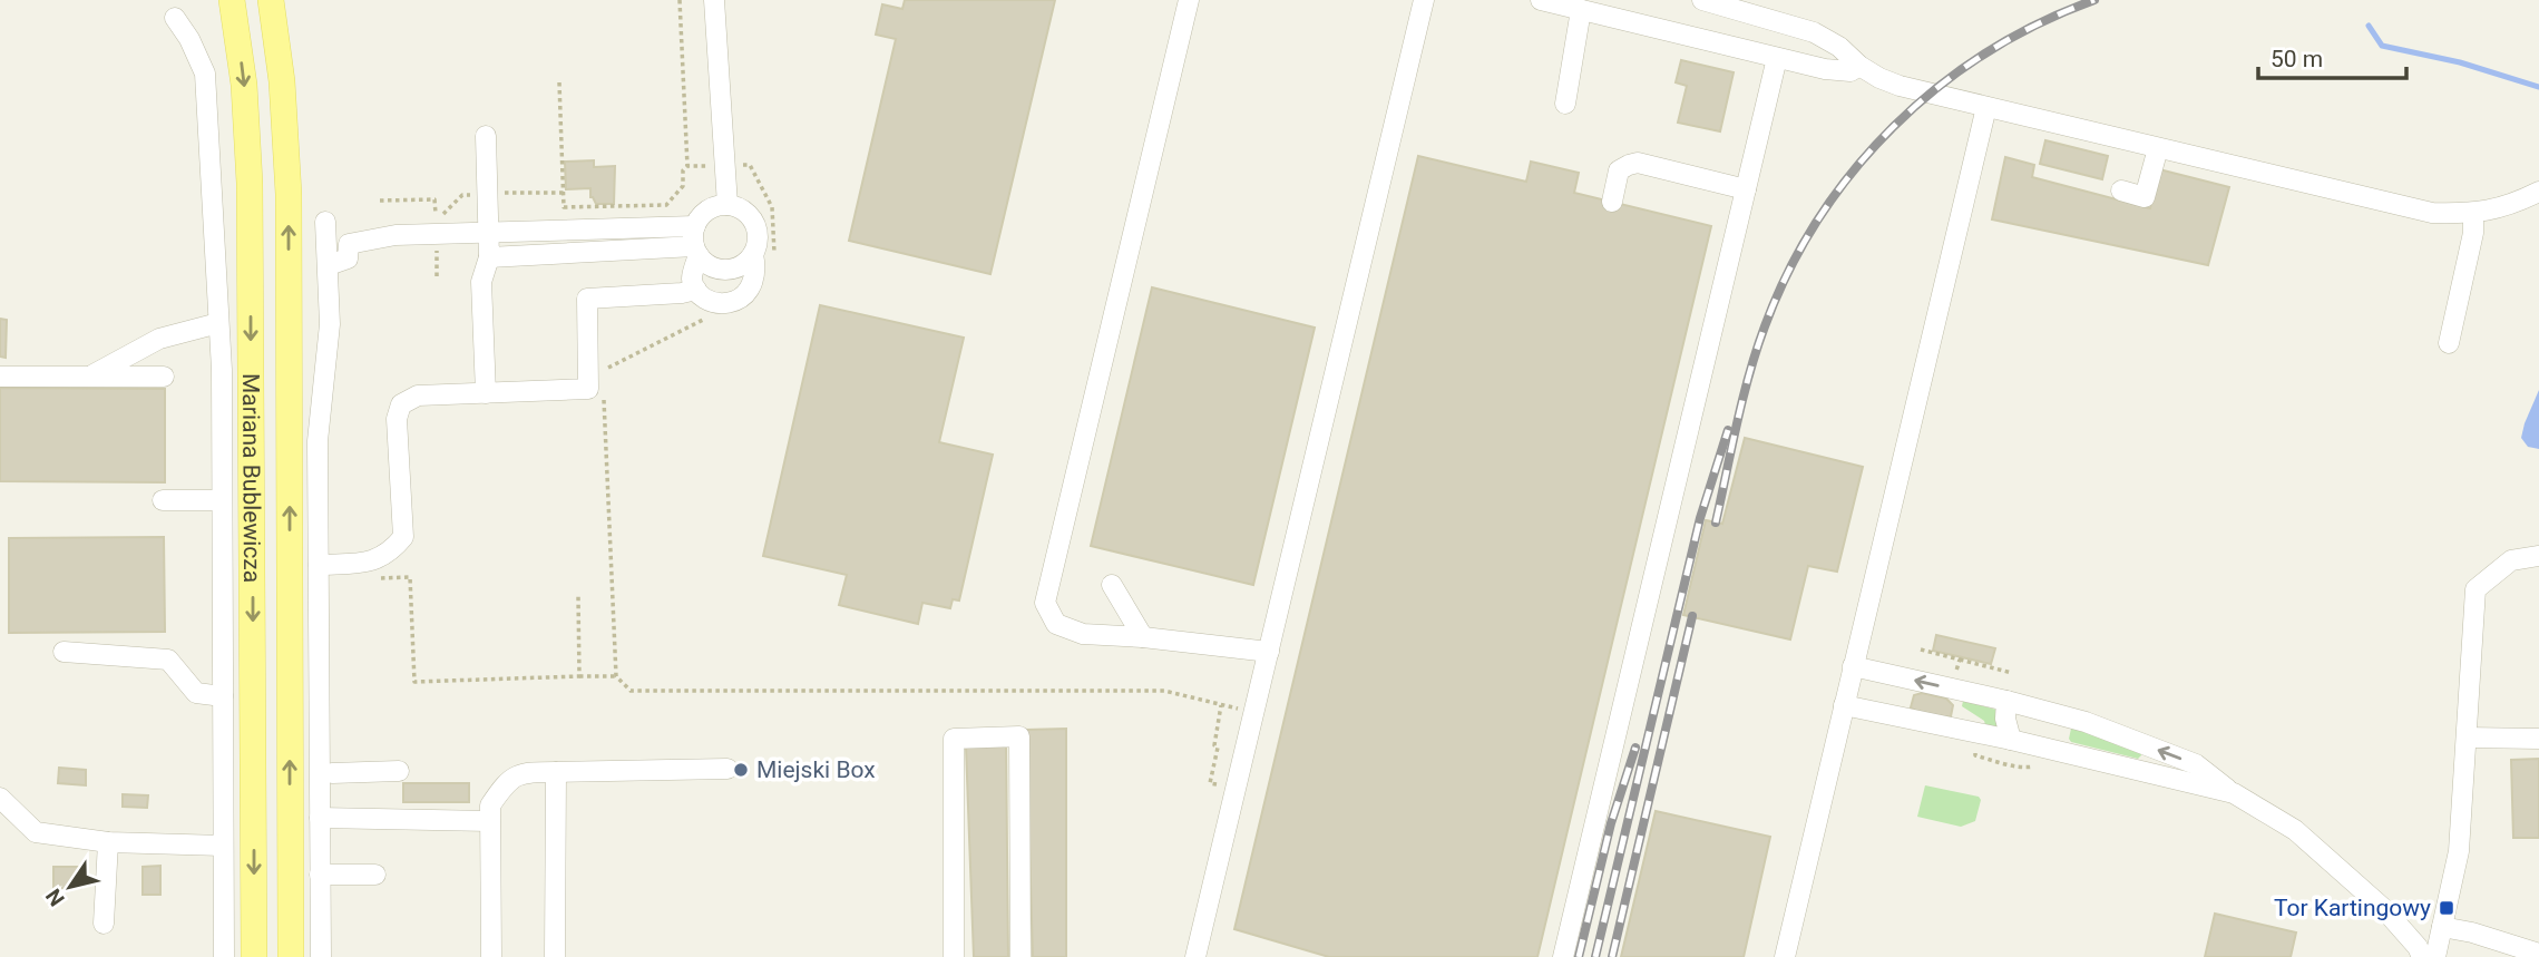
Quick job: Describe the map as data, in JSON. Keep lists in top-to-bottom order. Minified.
{"streets":{"main road":["Mariana Bublewicza"]},"places":{"other":["Miejski Box"],"transit":["Tor Kartingowy"]},"scale_bar":"50 m","north":"bottom left"}
